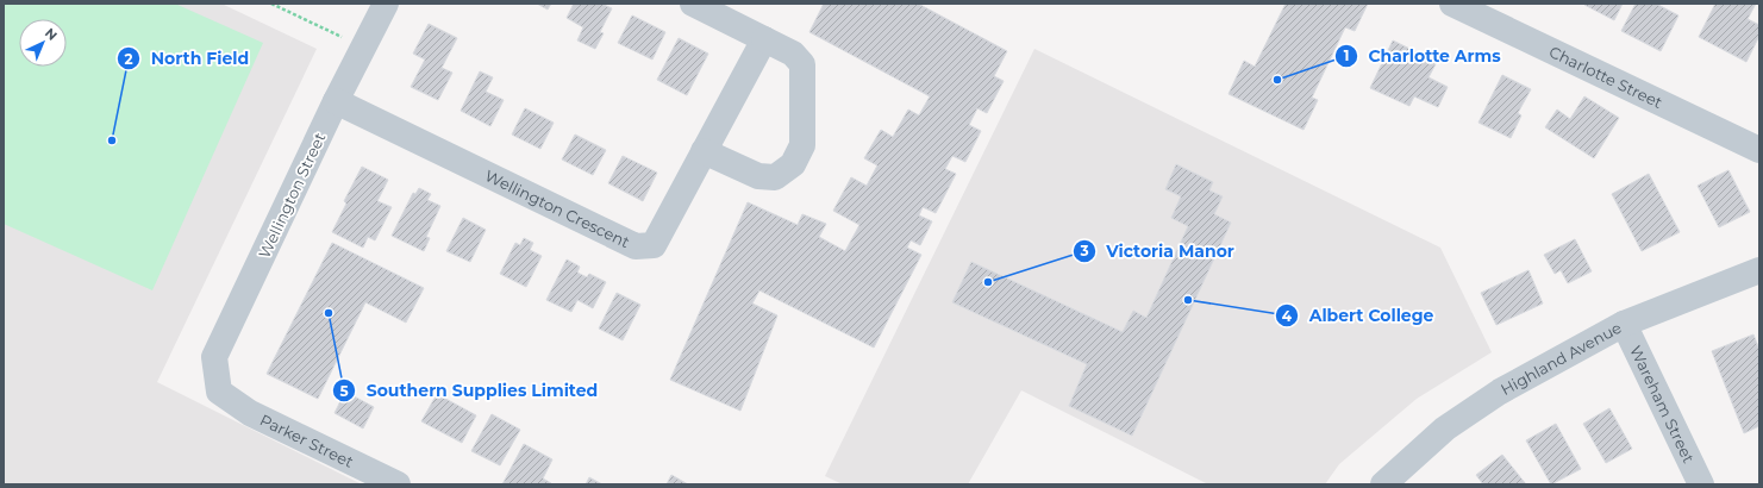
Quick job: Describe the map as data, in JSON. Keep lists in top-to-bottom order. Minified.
{"streets":{"street":["Charlotte Street","Wellington Street","Wellington Crescent","Highland Avenue","Wareham Street","Parker Street"]},"crossings":[["Wellington Street","Wellington Crescent"],["Wellington Street","Parker Street"],["Highland Avenue","Wareham Street"]],"places":["Charlotte Arms","North Field","Victoria Manor","Albert College","Southern Supplies Limited"],"north":"top right"}
